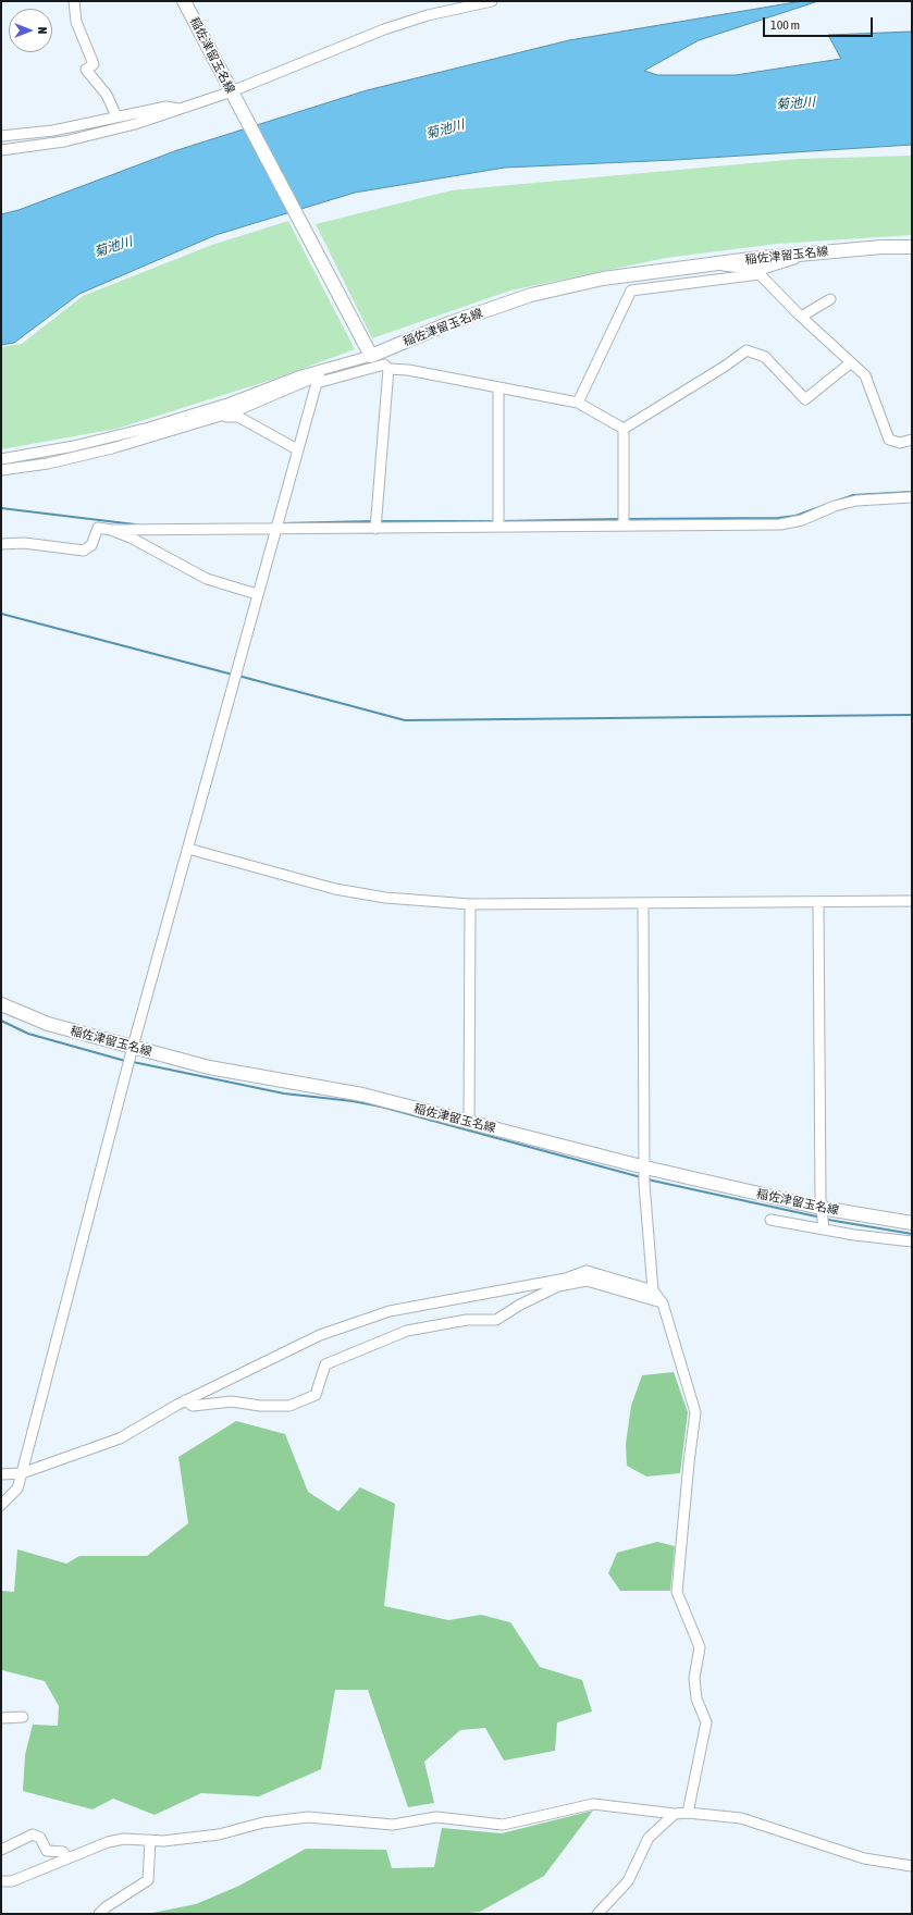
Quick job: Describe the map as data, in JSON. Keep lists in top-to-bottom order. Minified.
{"streets":{"main road":["稲佐津留玉名線"]},"water":["菊池川"],"scale_bar":"100 m","north":"right"}
